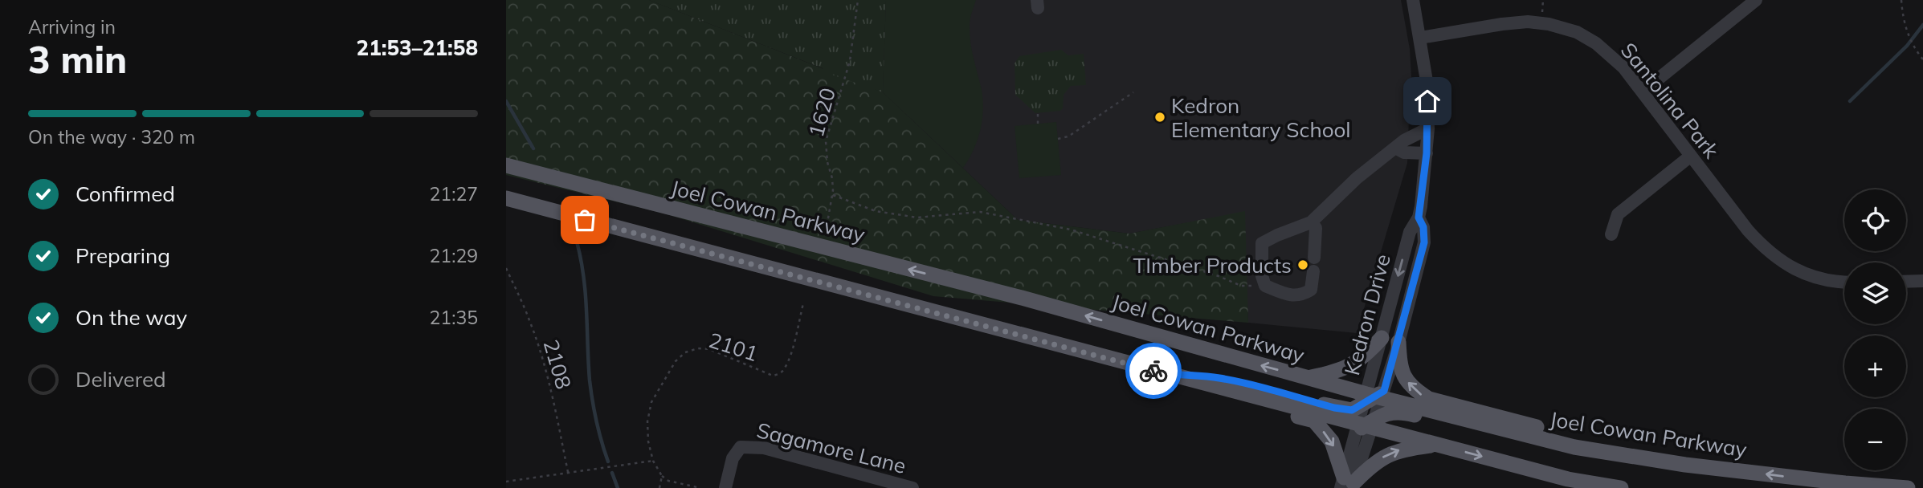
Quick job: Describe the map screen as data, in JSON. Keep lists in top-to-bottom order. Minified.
{"streets":{"main road":["Joel Cowan Parkway"],"street":["Santolina Park","Kedron Drive","Sagamore Lane"],"path":["1620","2101","2108"]},"crossings":[["Santolina Park","Kedron Drive"],["Joel Cowan Parkway","Kedron Drive"]],"places":["Kedron Elementary School","TImber Products"],"page":{"heading":["3 min","Arriving in","21:53–21:58"],"bar":"On the way · 320 m","list":[["Confirmed","21:27"],["Preparing","21:29"],["On the way","21:35"],"Delivered"],"map_buttons":["+","−"]}}
